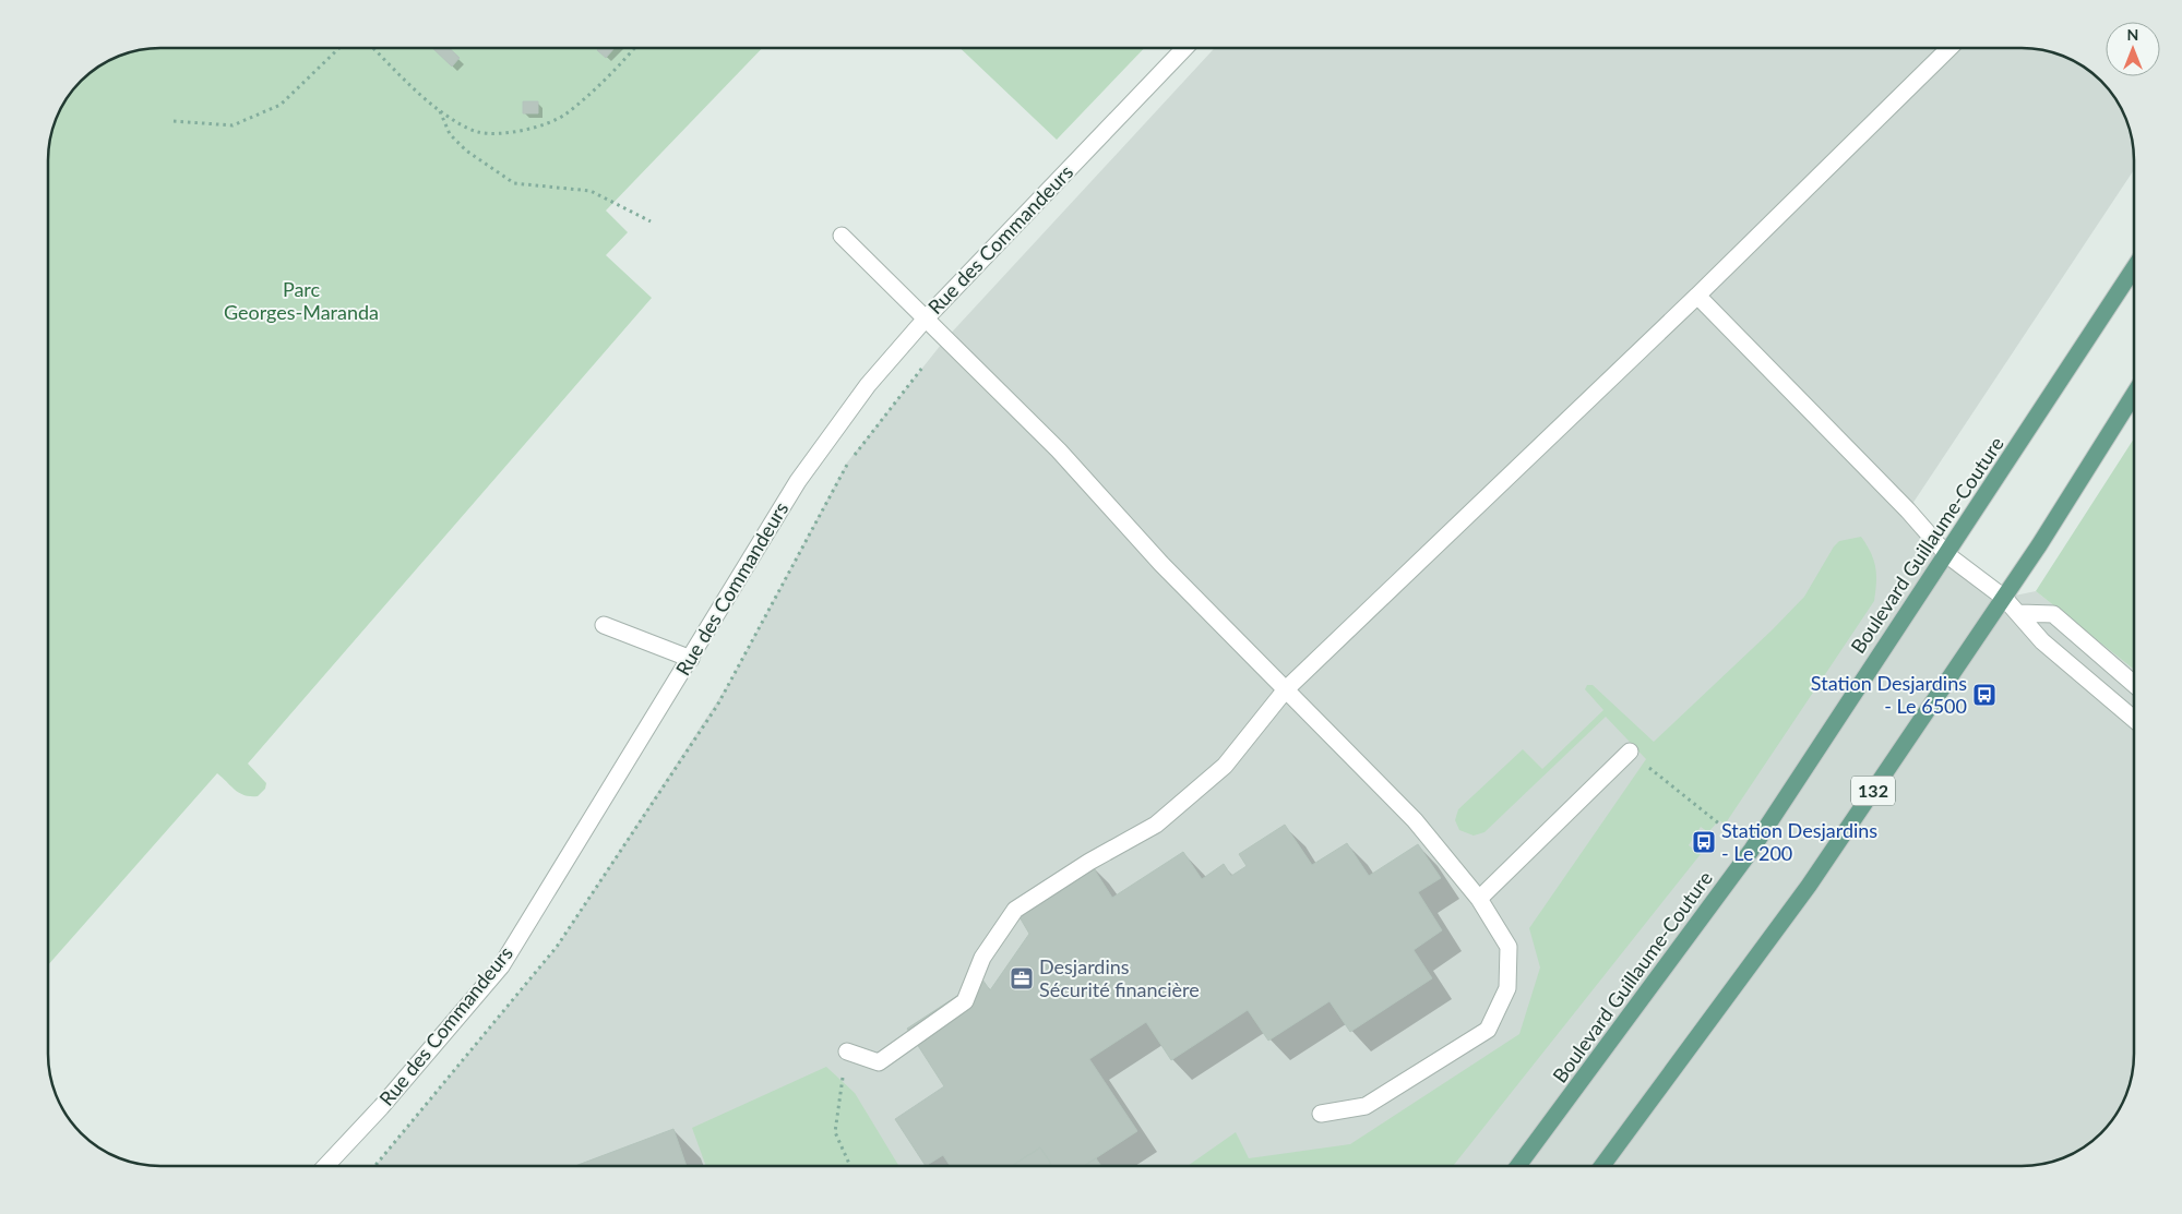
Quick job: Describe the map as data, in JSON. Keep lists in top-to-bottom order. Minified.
{"streets":{"main road":["Boulevard Guillaume-Couture","132"],"street":["Rue des Commandeurs"]},"parks":["Parc Georges-Maranda"],"places":{"bus stop":["Station Desjardins - Le 6500","Station Desjardins - Le 200"],"office":["Desjardins Sécurité financière"]},"north":"top"}
